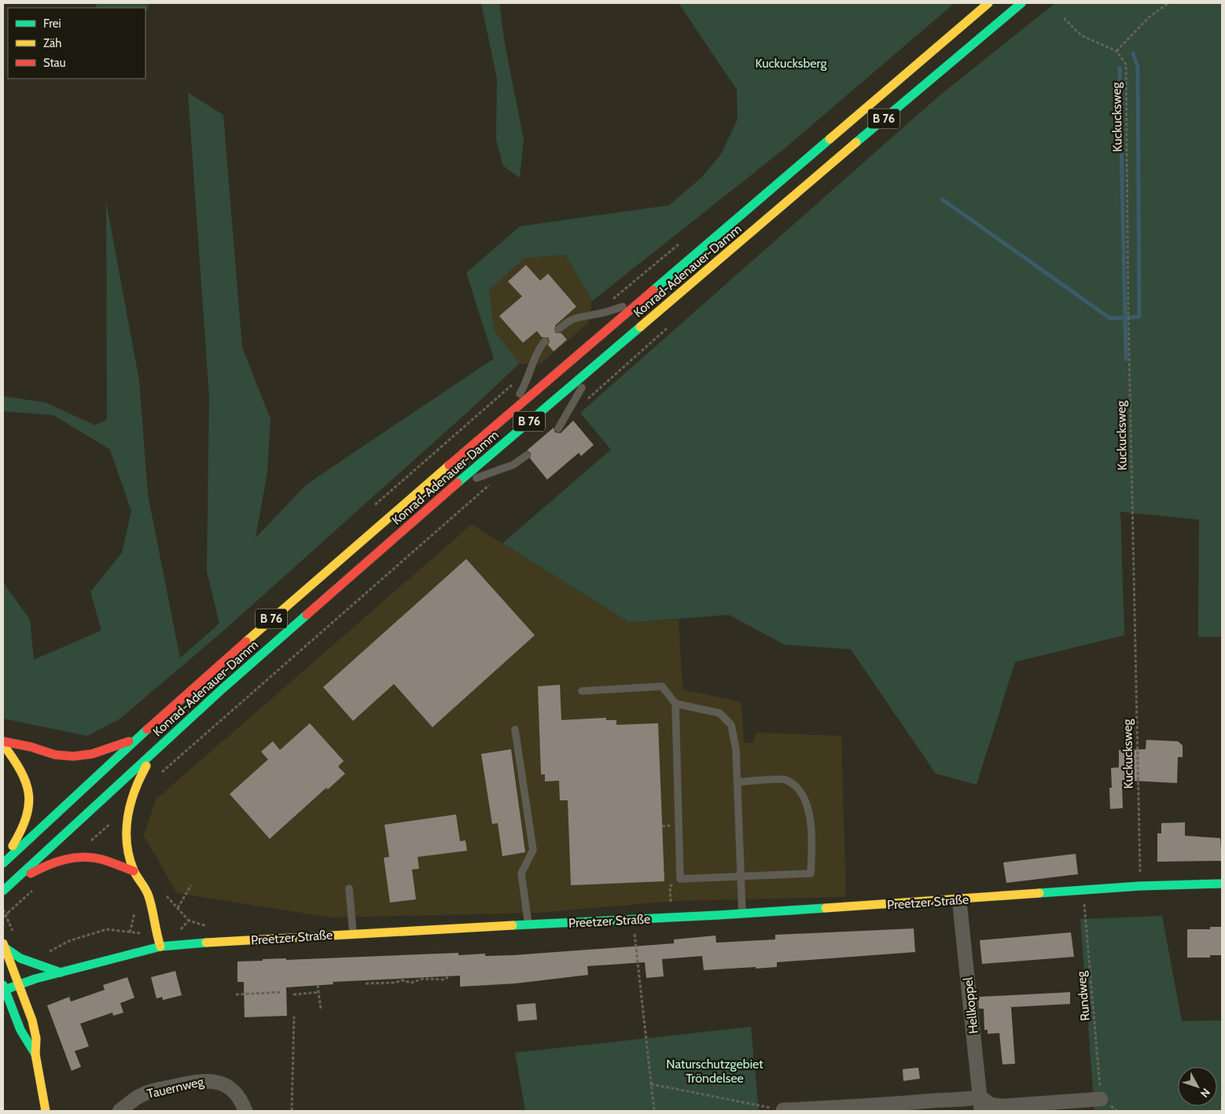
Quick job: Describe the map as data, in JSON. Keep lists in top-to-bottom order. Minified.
{"streets":{"main road":["B 76","Konrad-Adenauer-Damm","Preetzer Straße"],"street":["Hellkoppel","Tauernweg"],"path":["Kuckucksweg","Rundweg"]},"crossings":[["Kuckucksweg","Preetzer Straße"],["Preetzer Straße","Rundweg"],["Preetzer Straße","Hellkoppel"]],"parks":["Kuckucksberg","Naturschutzgebiet Tröndelsee"],"legend":["Frei","Zäh","Stau"],"north":"bottom right"}
